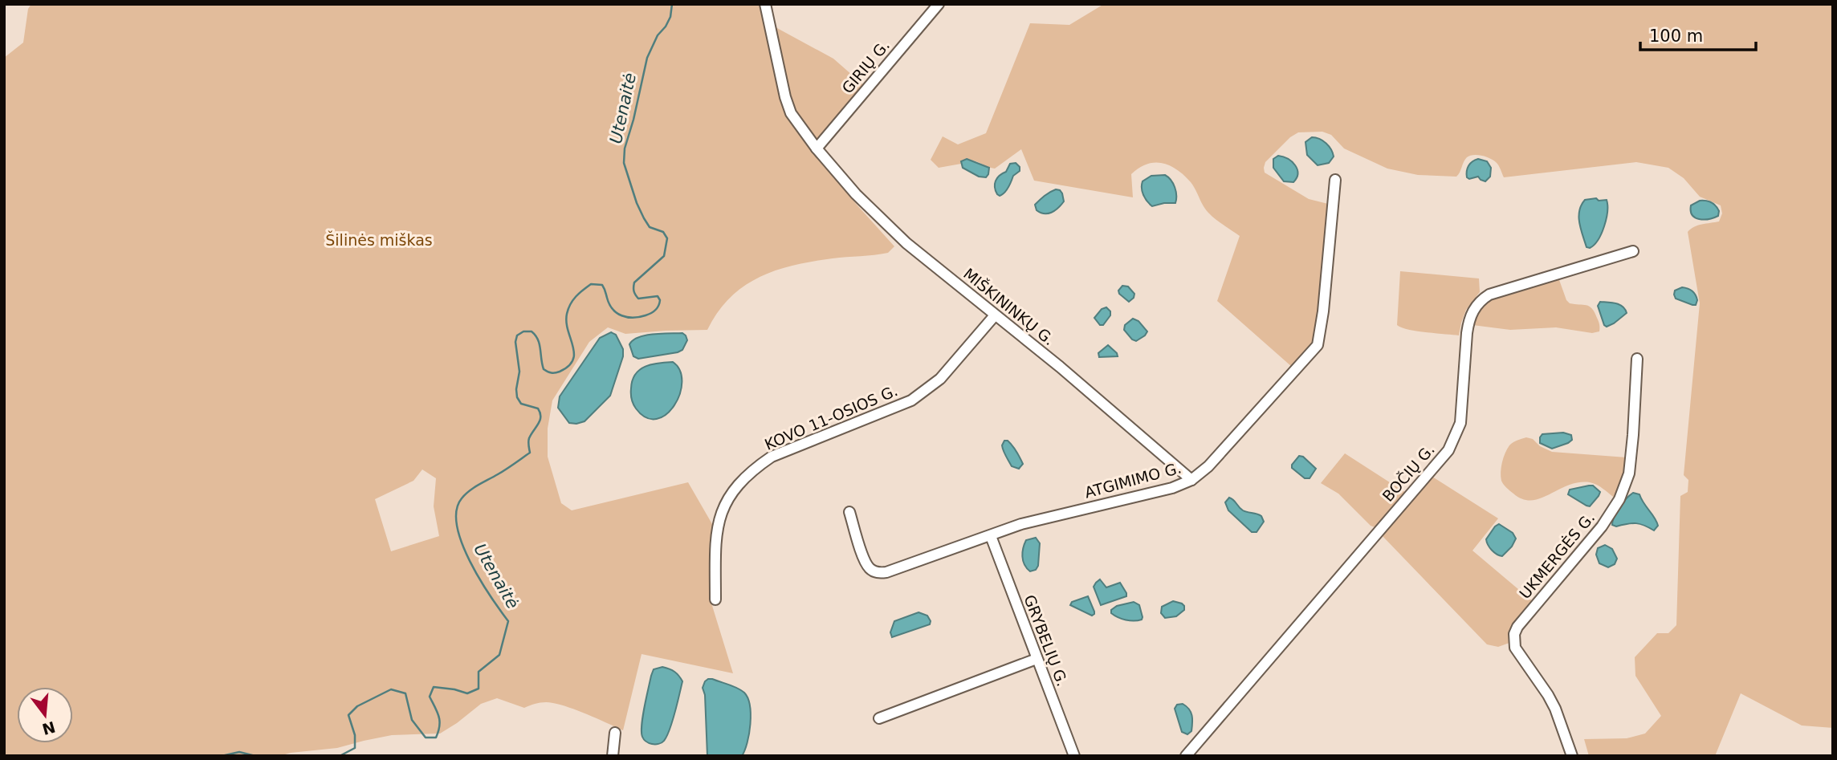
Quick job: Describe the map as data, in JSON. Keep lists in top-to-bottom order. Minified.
{"streets":{"street":["GIRIŲ G.","MIŠKININKŲ G.","KOVO 11-OSIOS G.","BOČIŲ G.","ATGIMIMO G.","UKMERGĖS G.","GRYBELIŲ G."]},"crossings":[["GIRIŲ G.","MIŠKININKŲ G."],["MIŠKININKŲ G.","KOVO 11-OSIOS G."],["MIŠKININKŲ G.","ATGIMIMO G."],["ATGIMIMO G.","GRYBELIŲ G."]],"water":["Utenaitė"],"parks":["Šilinės miškas"],"scale_bar":"100 m","north":"bottom"}
